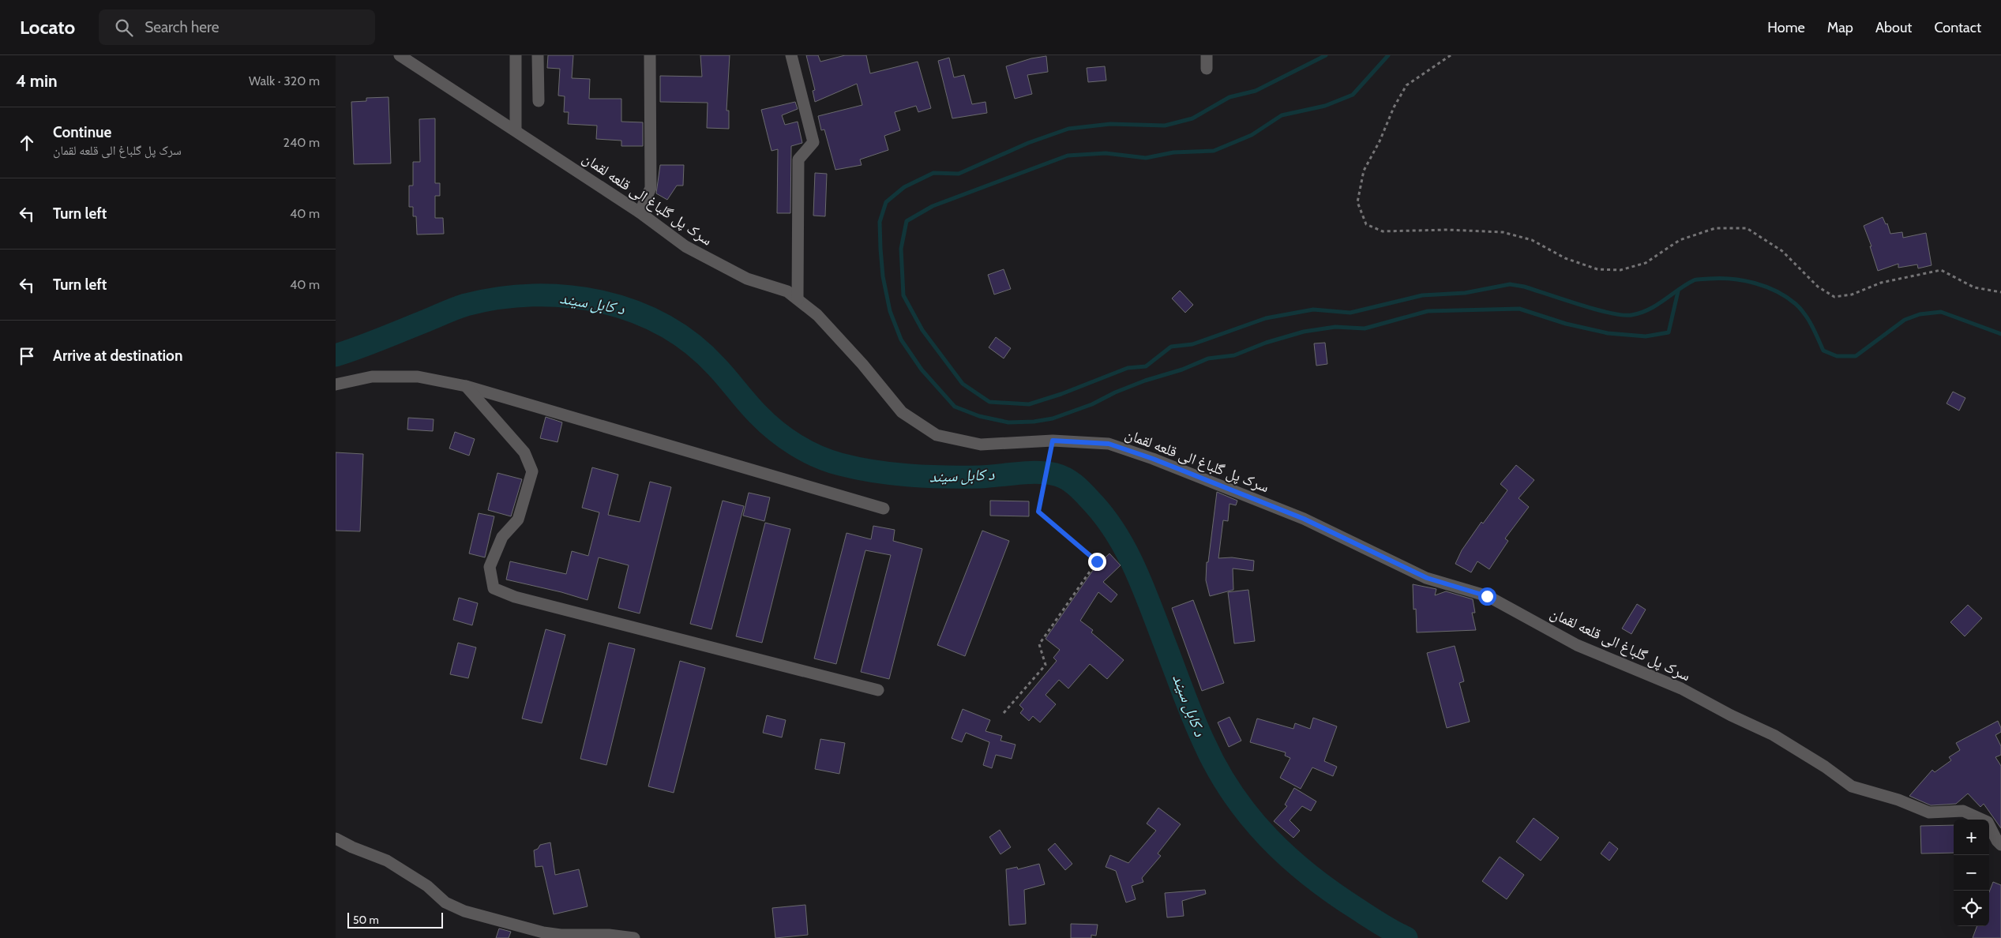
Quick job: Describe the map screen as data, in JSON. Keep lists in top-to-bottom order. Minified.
{"streets":{"street":["سرک پل گلباغ الی قلعه لقمان"]},"water":["د کابل سيند"],"scale_bar":"50 m","page":{"header":"Locato","search":"Search here","nav":["Home","Map","About","Contact"],"heading":["4 min","Walk · 320 m"],"list":[["Continue","سرک پل گلباغ الی قلعه لقمان","240 m"],["Turn left","40 m"],["Turn left","40 m"],"Arrive at destination"],"map_buttons":["+","−"],"scale":"50 m"}}
